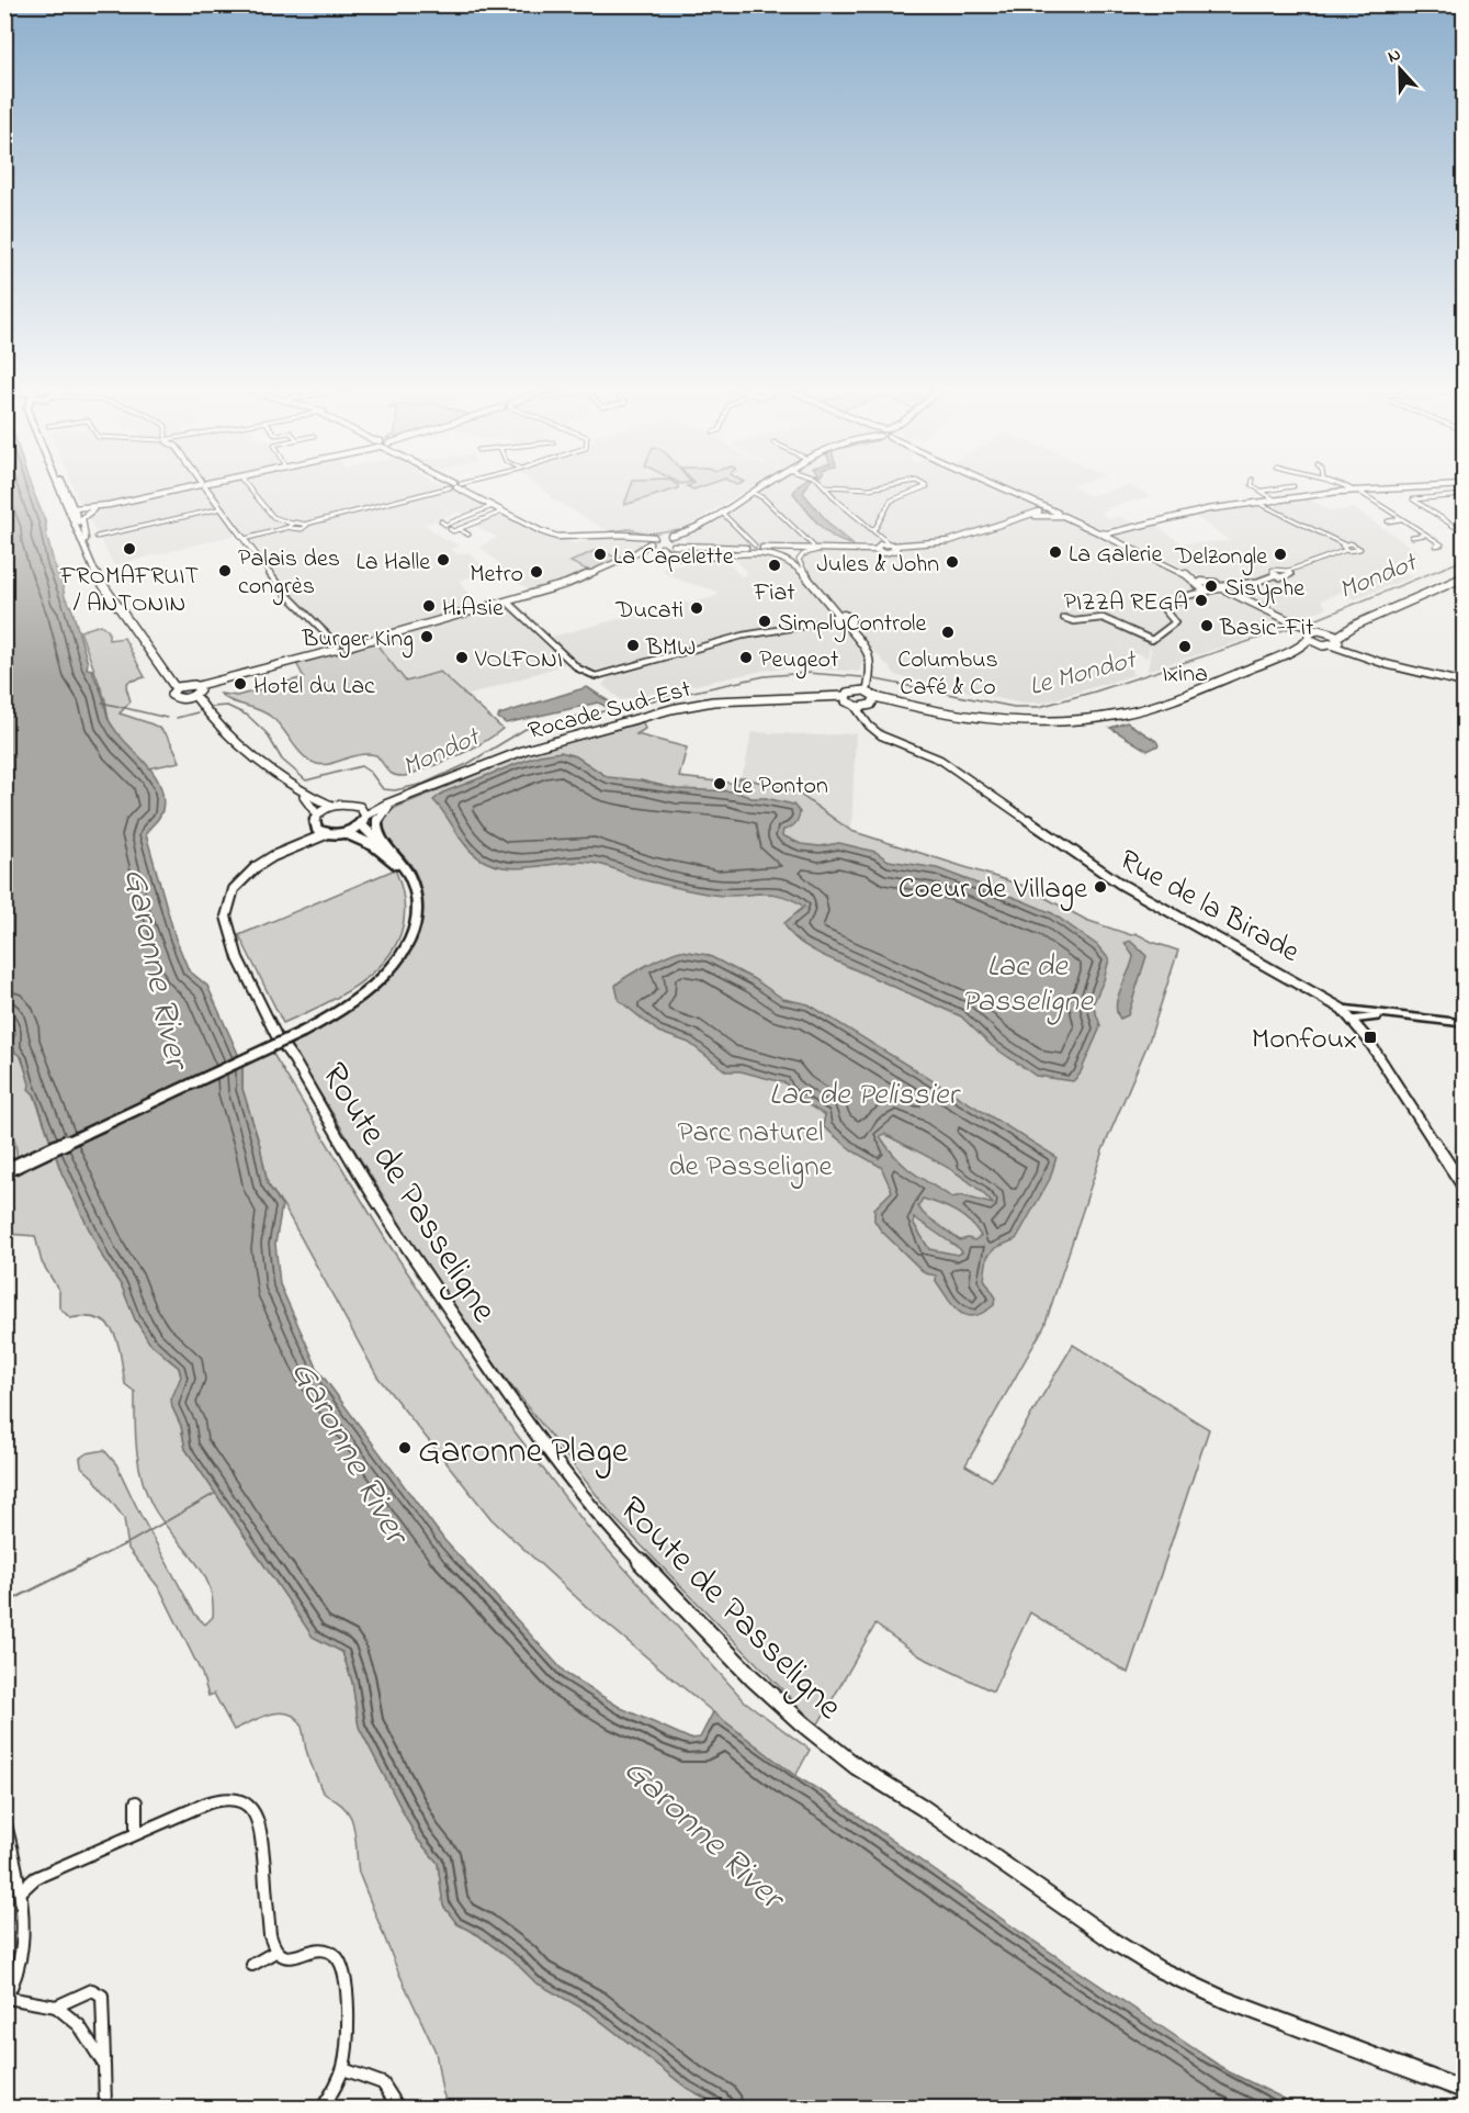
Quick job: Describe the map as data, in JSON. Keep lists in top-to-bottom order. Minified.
{"streets":{"main road":["Rocade Sud-Est"],"street":["Rue de la Birade","Route de Passeligne"]},"crossings":[["Rocade Sud-Est","Rue de la Birade"]],"water":["Mondot","Le Mondot","Lac de Passeligne","Garonne River","Lac de Pelissier"],"parks":["Parc naturel de Passeligne"],"places":{"other":["FROMAFRUIT / ANTONIN","La Galerie","La Capelette","Delzongle","La Halle","Jules & John","Fiat","Palais des congrès","Metro","Sisyphe","PIZZA REGA","H.Asie","Ducati","SimplyControle","Basic-Fit","Columbus Café & Co","Burger King","BMW","Ixina","VOLFONI","Peugeot","Hotel du Lac","Le Ponton","Coeur de Village","Garonne Plage"],"transit":["Monfoux"]},"north":"top"}
